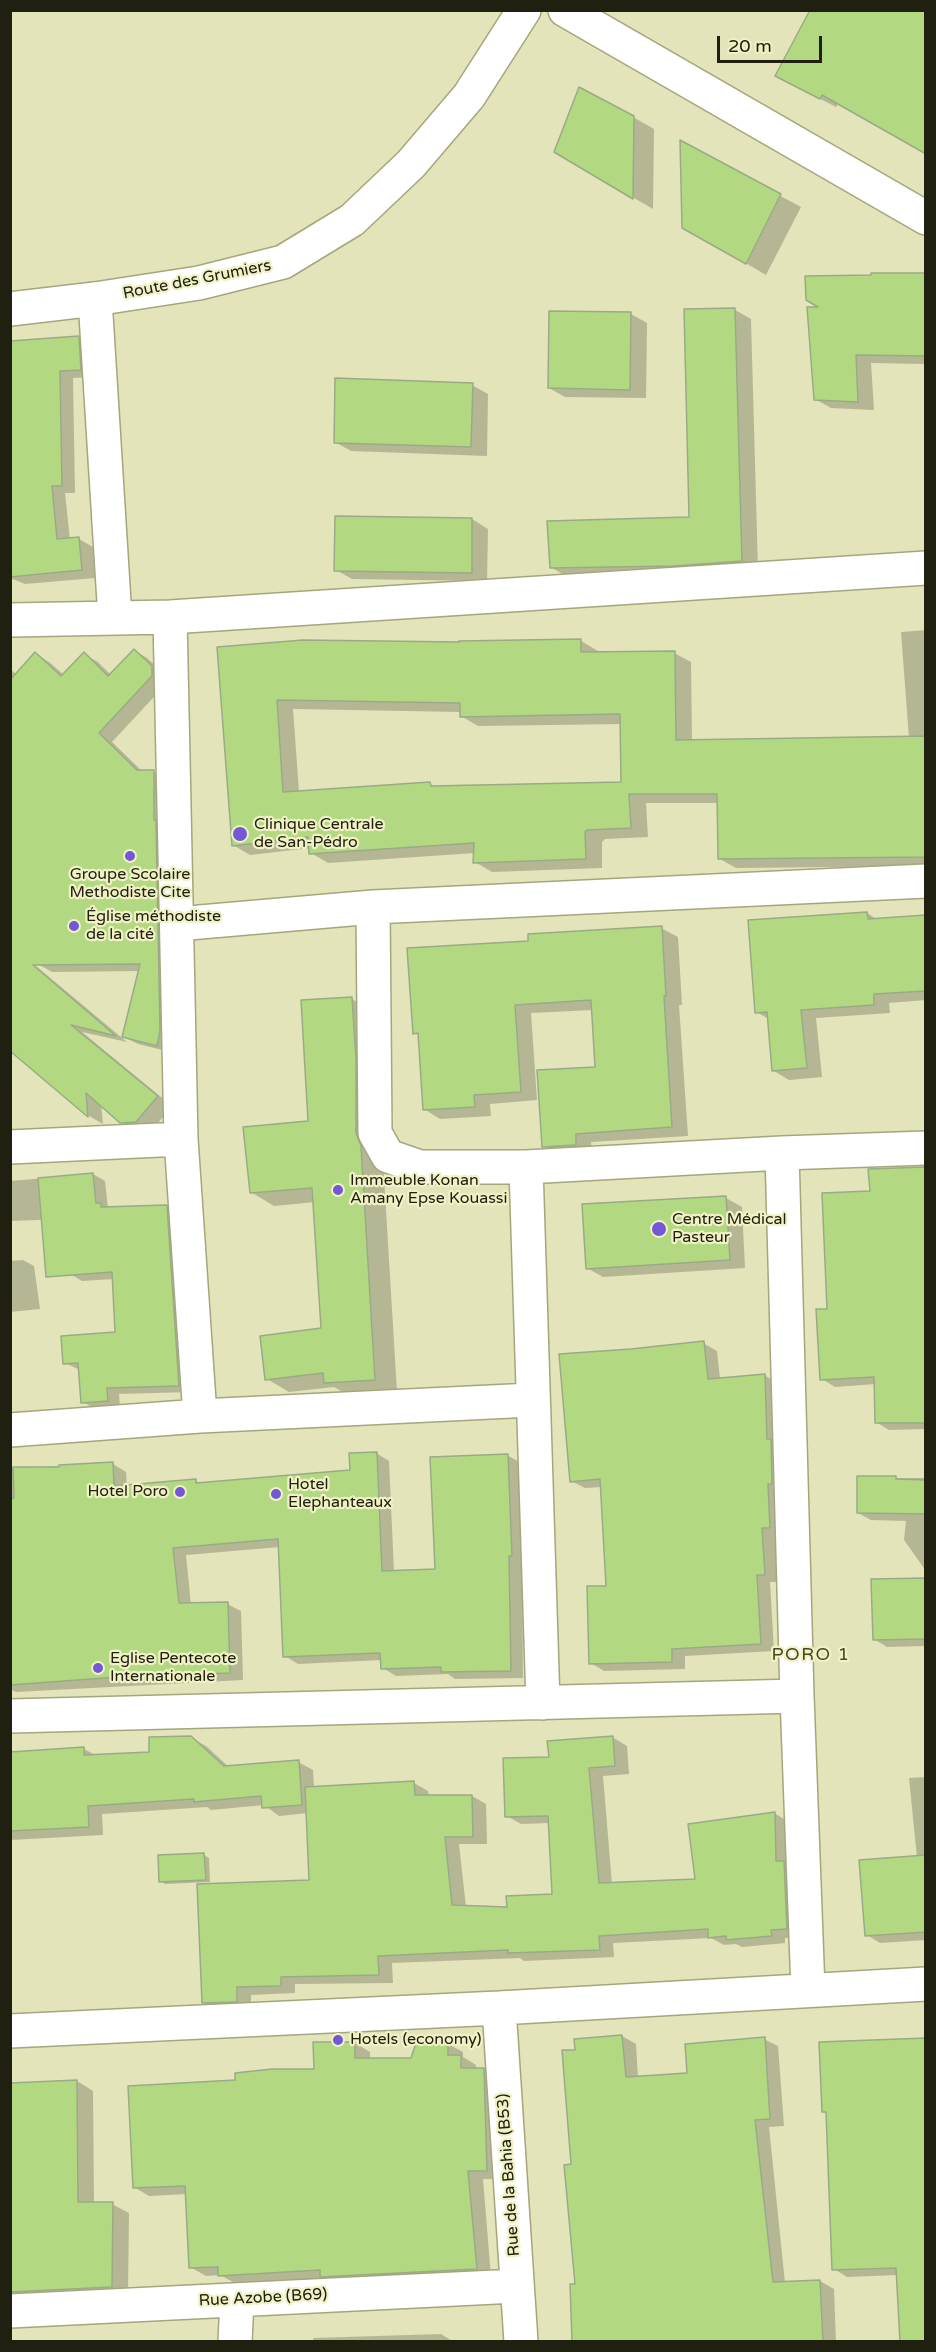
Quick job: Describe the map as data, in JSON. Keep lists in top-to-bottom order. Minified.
{"streets":{"street":["Route des Grumiers","Rue de la Bahia (B53)","Rue Azobe (B69)"]},"crossings":[["Rue de la Bahia (B53)","Rue Azobe (B69)"]],"districts":["PORO 1"],"places":["Clinique Centrale de San-Pédro","Groupe Scolaire Methodiste Cite","Église méthodiste de la cité","Immeuble Konan Amany Epse Kouassi","Centre Médical Pasteur","Hotel Poro","Hotel Elephanteaux","Eglise Pentecote Internationale","Hotels (economy)"],"scale_bar":"20 m"}
